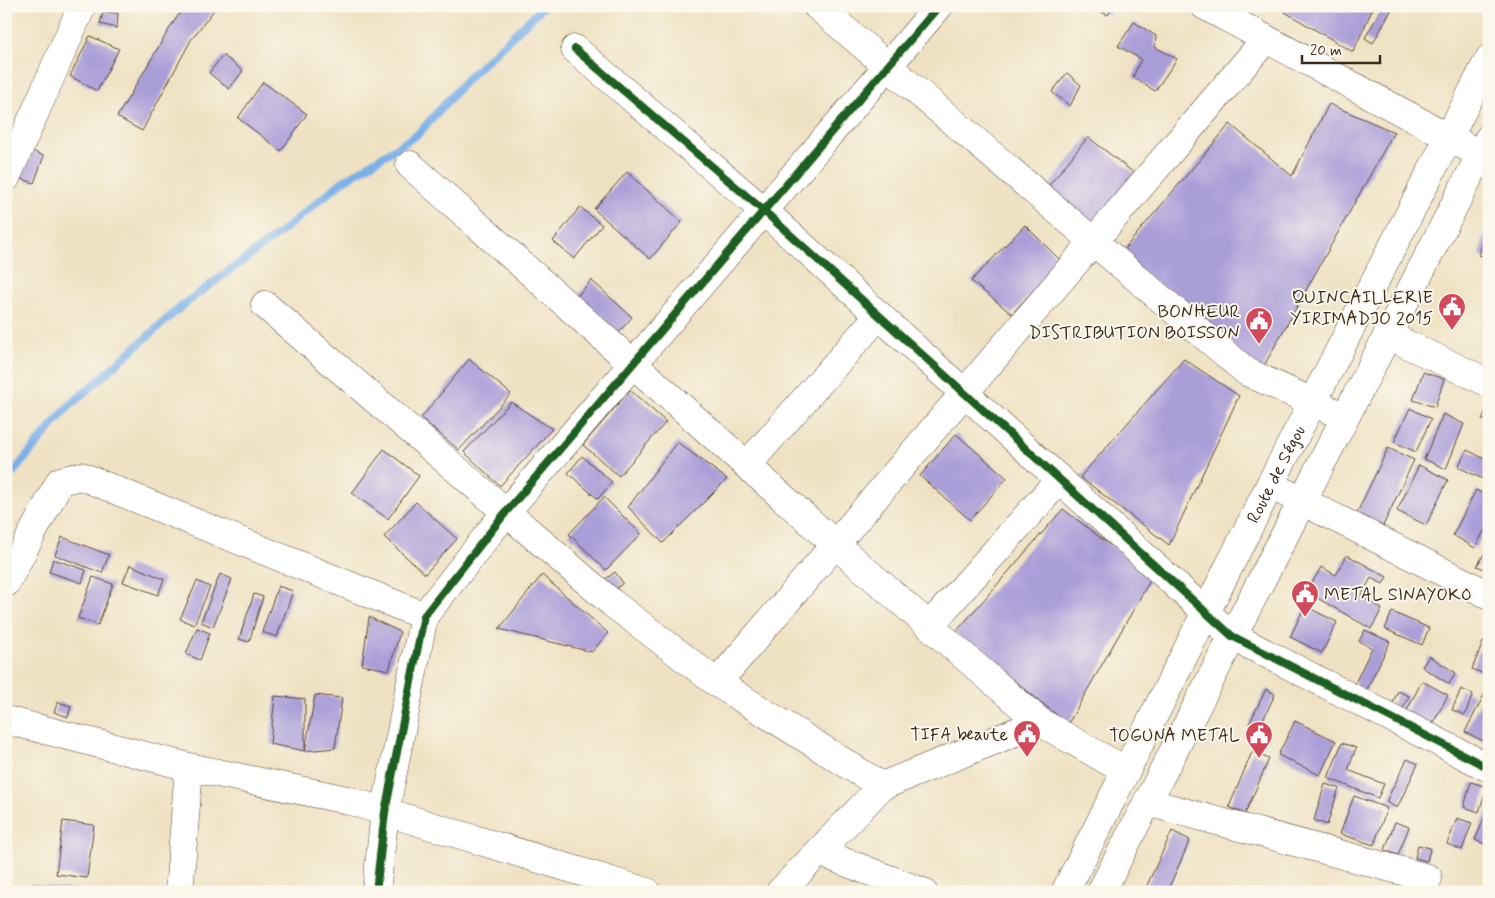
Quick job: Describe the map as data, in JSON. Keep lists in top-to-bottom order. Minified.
{"streets":{"main road":["Route de Ségou"]},"places":{"public building":["QUINCAILLERIE YIRIMADJO 2015","BONHEUR DISTRIBUTION BOISSON","METAL SINAYOKO","TIFA beaute","TOGUNA METAL"]},"scale_bar":"20 m"}
